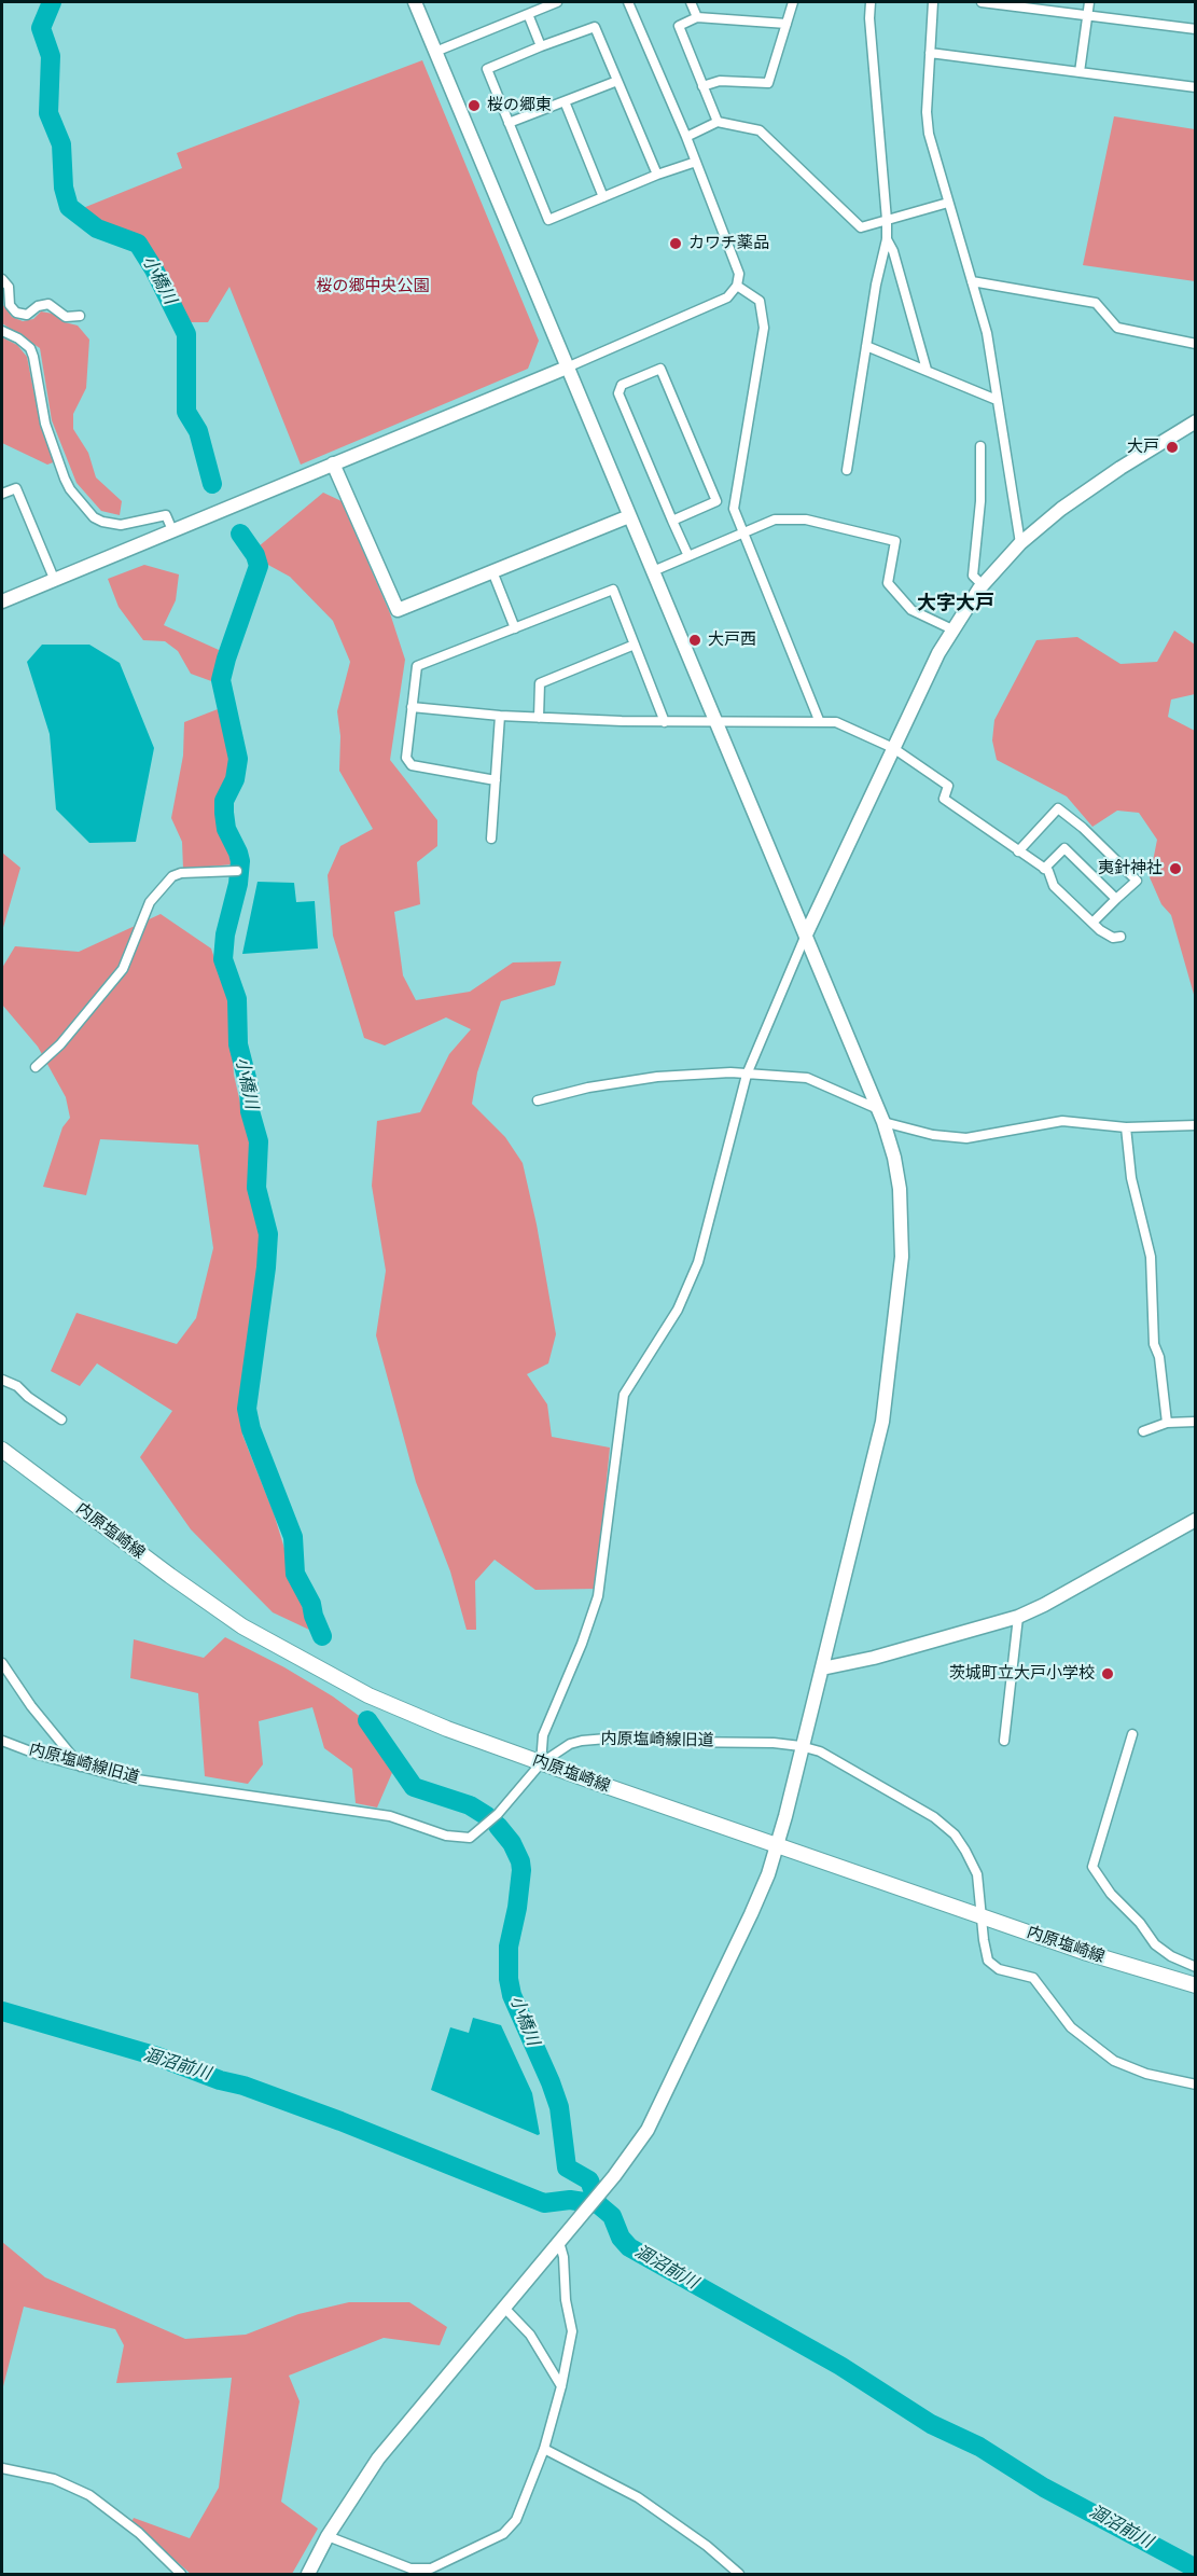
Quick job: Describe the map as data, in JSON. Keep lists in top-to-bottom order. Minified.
{"streets":{"main road":["内原塩崎線"],"street":["内原塩崎線旧道"]},"crossings":[["内原塩崎線","内原塩崎線旧道"]],"districts":["大字大戸"],"water":["小橋川","涸沼前川"],"parks":["桜の郷中央公園"],"places":["桜の郷東","カワチ薬品","大戸","大戸西","夷針神社","茨城町立大戸小学校"]}
